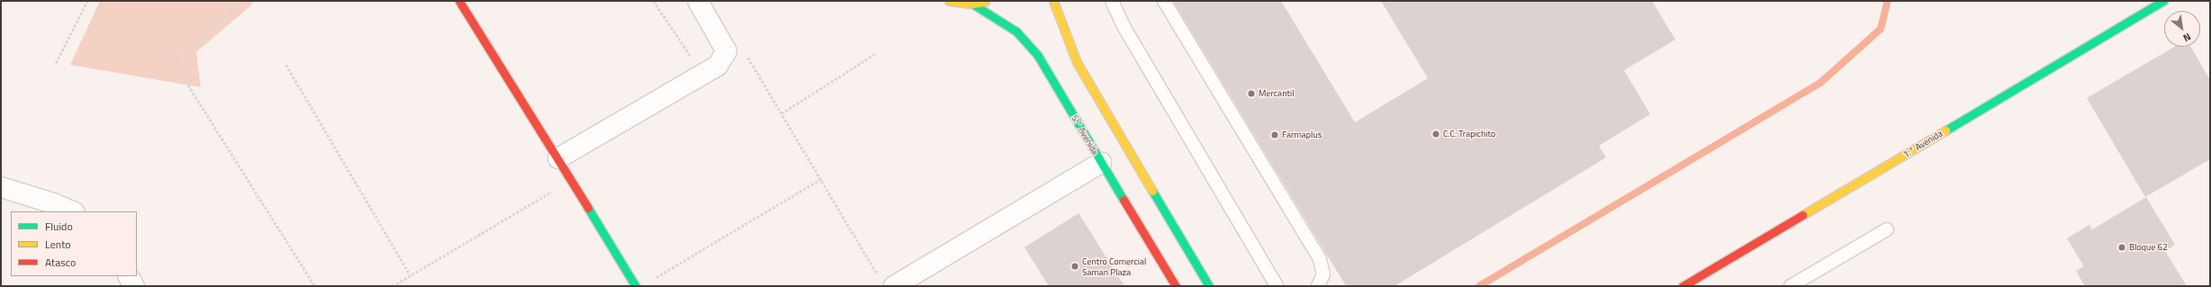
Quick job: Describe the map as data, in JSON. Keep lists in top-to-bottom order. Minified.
{"streets":{"street":["5.° Avenida","1.° Avenida"]},"places":["Mercantil","C.C. Trapichito","Farmaplus","Bloque 62","Centro Comercial Saman Plaza"],"legend":["Fluido","Lento","Atasco"],"north":"bottom right"}
